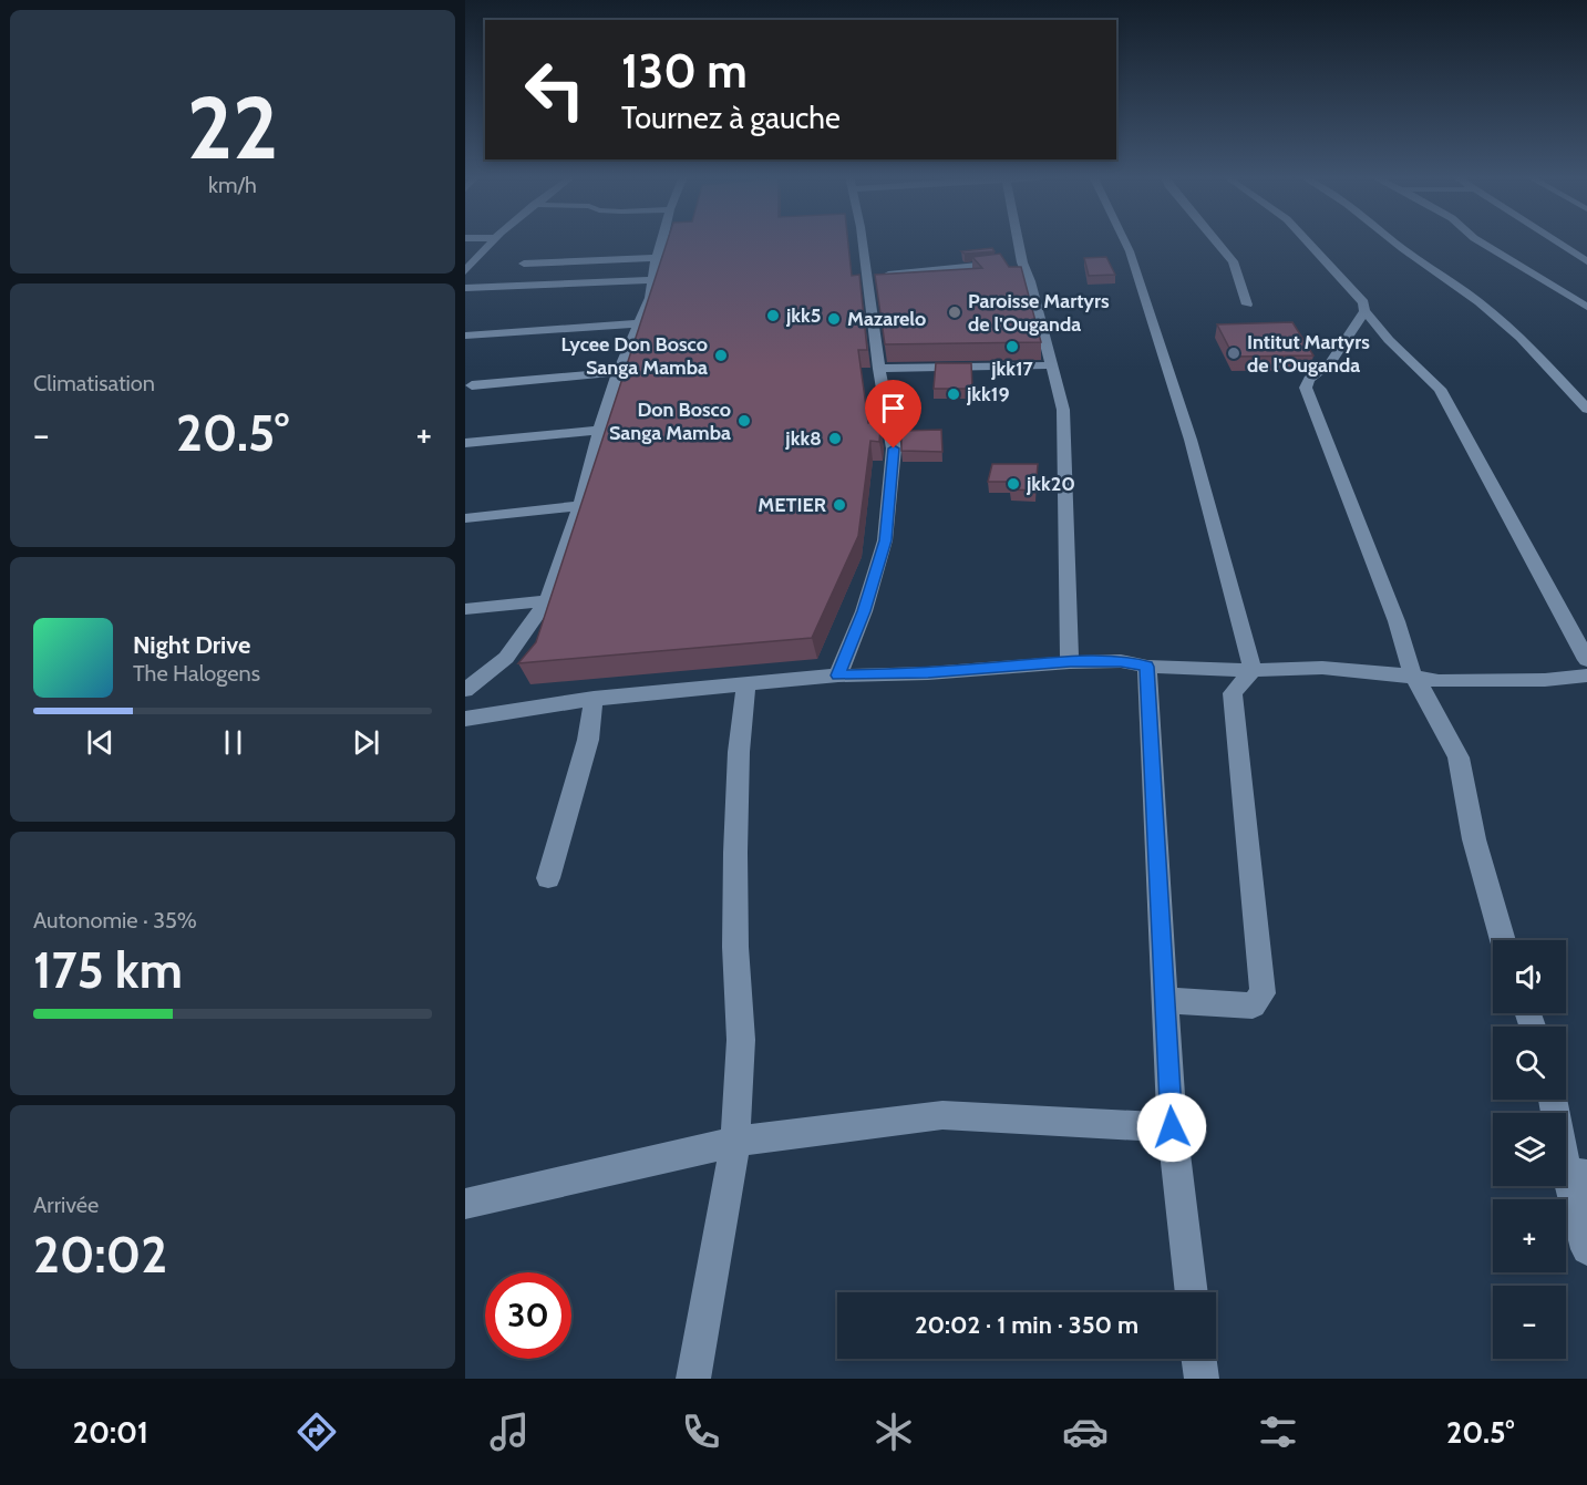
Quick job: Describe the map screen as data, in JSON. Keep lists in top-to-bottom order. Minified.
{"places":["Paroisse Martyrs de l'Ouganda","jkk5","Mazarelo","jkk17","Intitut Martyrs de l'Ouganda","Lycee Don Bosco Sanga Mamba","jkk19","Don Bosco Sanga Mamba","jkk8","jkk20","METIER"],"page":{"tile":[["22","km/h"],"Climatisation",["Autonomie · 35%","175 km"],["Arrivée","20:02"]],"turn":["130 m","Tournez à gauche"],"heat":["−","20.5°","+"],"song":["Night Drive","The Halogens"],"map_buttons":["+","−"],"limit":"30","trip":"20:02 · 1 min · 350 m","tabs":["20:01","20.5°"]}}
